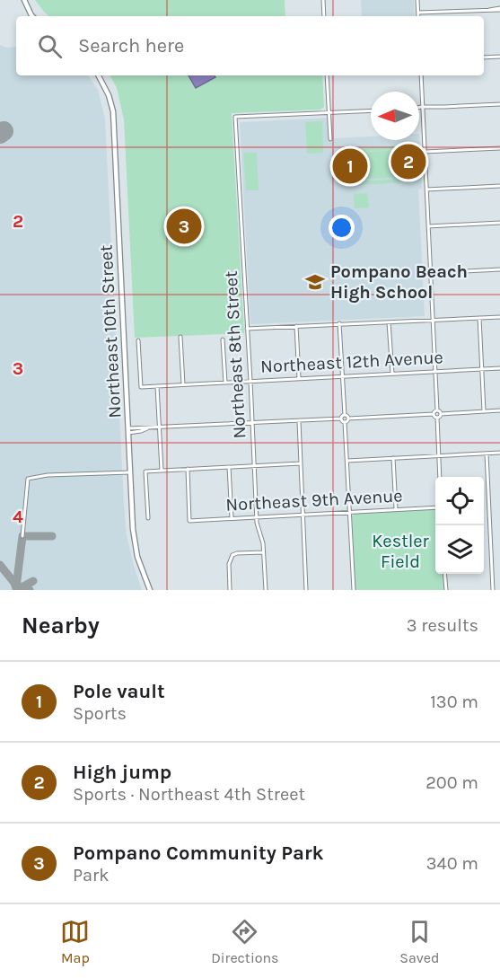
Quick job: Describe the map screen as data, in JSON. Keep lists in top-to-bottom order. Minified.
{"streets":{"street":["Northeast 10th Street","Northeast 8th Street","Northeast 12th Avenue","Northeast 9th Avenue"]},"crossings":[["Northeast 8th Street","Northeast 12th Avenue"],["Northeast 8th Street","Northeast 9th Avenue"]],"parks":["Kestler Field"],"places":{"school or university":["Pompano Beach High School"]},"north":"left","page":{"search":"Search here","pins":["2","1","3"],"heading":["Nearby","3 results"],"list":[{"mark":"1","name":"Pole vault","note":"Sports","value":"130 m"},{"mark":"2","name":"High jump","note":"Sports · Northeast 4th Street","value":"200 m"},{"mark":"3","name":"Pompano Community Park","note":"Park","value":"340 m"}],"nav":["Map","Directions","Saved"]},"grid":{"rows":["2","3","4"]}}
